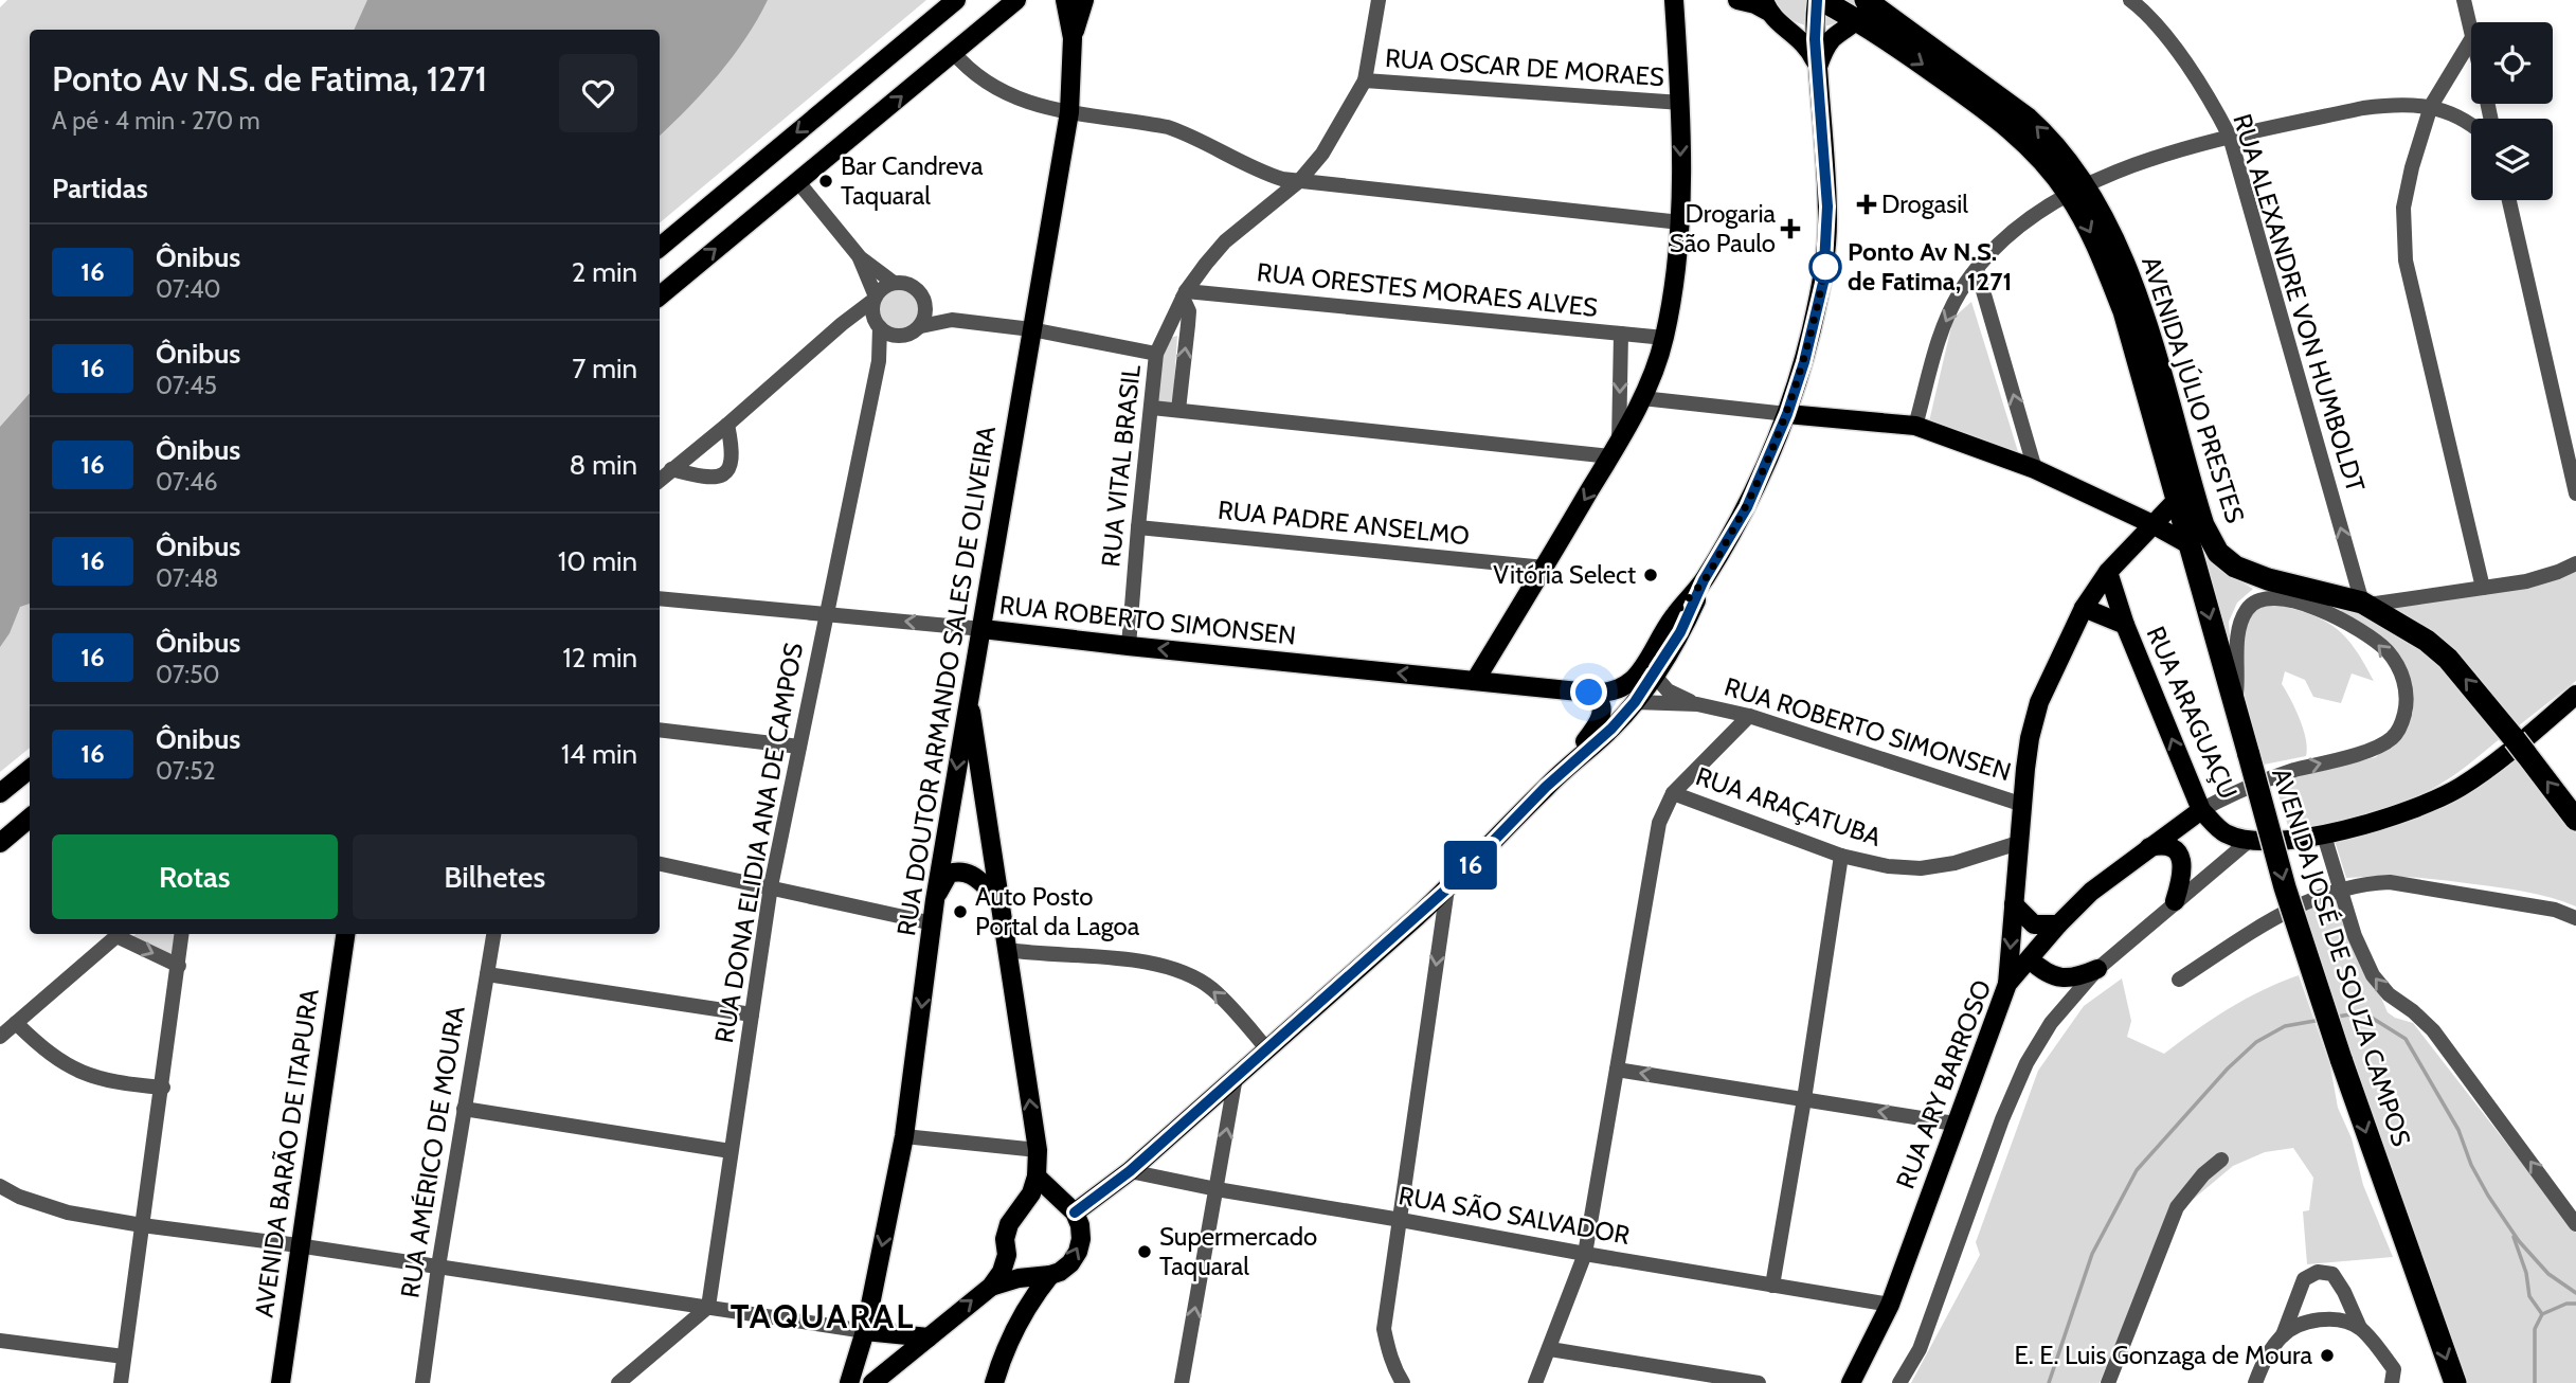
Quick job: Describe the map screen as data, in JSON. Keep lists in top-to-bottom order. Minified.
{"streets":{"highway":["AVENIDA JÚLIO PRESTES","AVENIDA JOSÉ DE SOUZA CAMPOS"],"main road":["RUA ROBERTO SIMONSEN","RUA DOUTOR ARMANDO SALES DE OLIVEIRA","RUA ARAGUAÇU","RUA ARY BARROSO","AVENIDA BARÃO DE ITAPURA"],"street":["RUA OSCAR DE MORAES","RUA ORESTES MORAES ALVES","RUA ALEXANDRE VON HUMBOLDT","RUA VITAL BRASIL","RUA PADRE ANSELMO","RUA ARAÇATUBA","RUA DONA ELIDIA ANA DE CAMPOS","RUA AMÉRICO DE MOURA","RUA SÃO SALVADOR"]},"crossings":[["RUA OSCAR DE MORAES","RUA VITAL BRASIL"],["RUA ORESTES MORAES ALVES","RUA VITAL BRASIL"],["AVENIDA JÚLIO PRESTES","AVENIDA JOSÉ DE SOUZA CAMPOS"],["RUA VITAL BRASIL","RUA PADRE ANSELMO"],["RUA VITAL BRASIL","RUA ROBERTO SIMONSEN"],["RUA ROBERTO SIMONSEN","RUA DOUTOR ARMANDO SALES DE OLIVEIRA"],["RUA ROBERTO SIMONSEN","RUA DONA ELIDIA ANA DE CAMPOS"],["RUA ARAGUAÇU","RUA ARY BARROSO"],["AVENIDA JOSÉ DE SOUZA CAMPOS","RUA ARY BARROSO"],["RUA ARY BARROSO","RUA SÃO SALVADOR"]],"one_way":["RUA ROBERTO SIMONSEN","AVENIDA JOSÉ DE SOUZA CAMPOS"],"districts":["TAQUARAL"],"places":{"other":["Bar Candreva Taquaral","Ponto Av N.S. de Fatima, 1271","Vitória Select","Auto Posto Portal da Lagoa","Supermercado Taquaral","E. E. Luis Gonzaga de Moura"],"health":["Drogasil","Drogaria São Paulo"]},"lines":["bus line 16"],"page":{"on_map":"16","heading":[["Ponto Av N.S. de Fatima, 1271","A pé · 4 min · 270 m"],"Partidas"],"list":[{"mark":"16","name":"Ônibus","note":"07:40","value":"2 min"},{"mark":"16","name":"Ônibus","note":"07:45","value":"7 min"},{"mark":"16","name":"Ônibus","note":"07:46","value":"8 min"},{"mark":"16","name":"Ônibus","note":"07:48","value":"10 min"},{"mark":"16","name":"Ônibus","note":"07:50","value":"12 min"},{"mark":"16","name":"Ônibus","note":"07:52","value":"14 min"}],"buttons":["Rotas","Bilhetes"]}}
